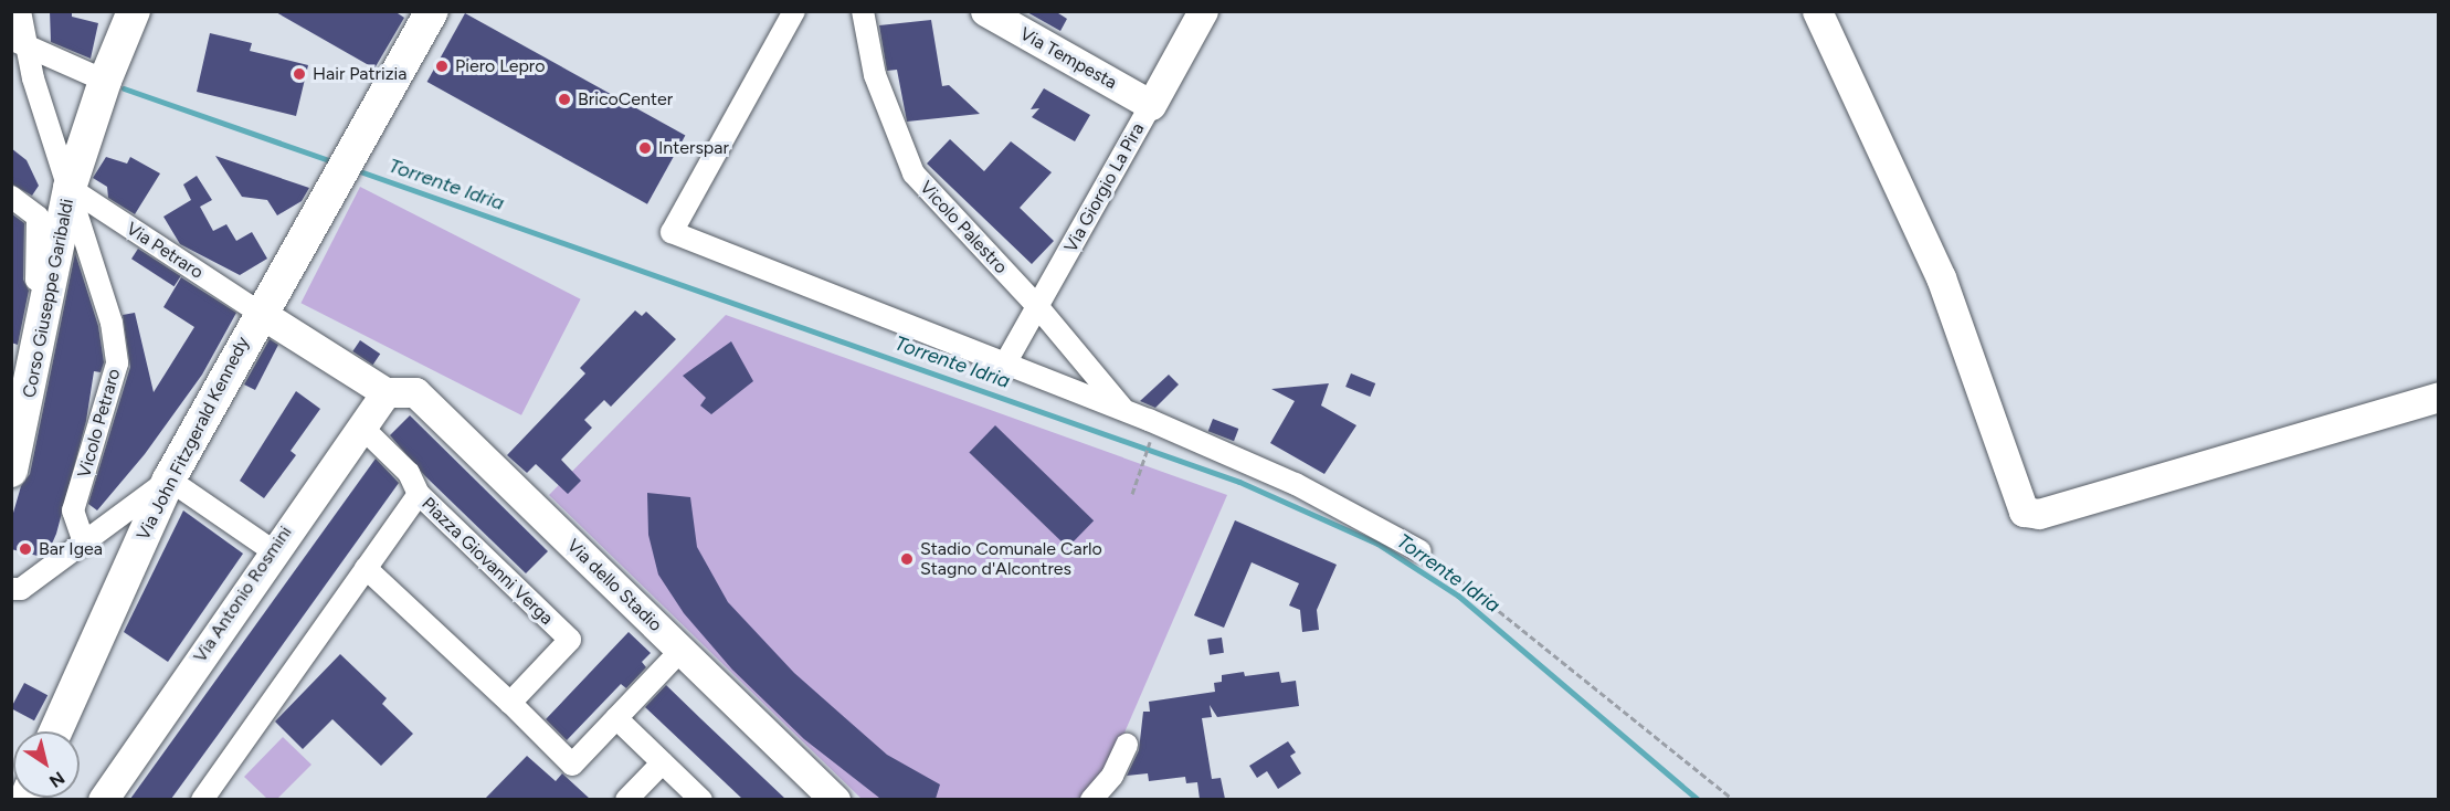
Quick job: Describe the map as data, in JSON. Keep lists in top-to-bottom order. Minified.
{"streets":{"main road":["Corso Giuseppe Garibaldi","Via John Fitzgerald Kennedy"],"street":["Via Tempesta","Via Giorgio La Pira","Vicolo Palestro","Via Petraro","Vicolo Petraro","Piazza Giovanni Verga","Via dello Stadio","Via Antonio Rosmini"]},"crossings":[["Via Tempesta","Via Giorgio La Pira"],["Via Giorgio La Pira","Vicolo Palestro"],["Via Petraro","Corso Giuseppe Garibaldi"],["Via Petraro","Vicolo Petraro"],["Via Petraro","Via John Fitzgerald Kennedy"],["Corso Giuseppe Garibaldi","Vicolo Petraro"],["Via dello Stadio","Via Antonio Rosmini"]],"water":["Torrente Idria"],"places":["Piero Lepro","Hair Patrizia","BricoCenter","Interspar","Bar Igea","Stadio Comunale Carlo Stagno d'Alcontres"],"north":"bottom right"}
